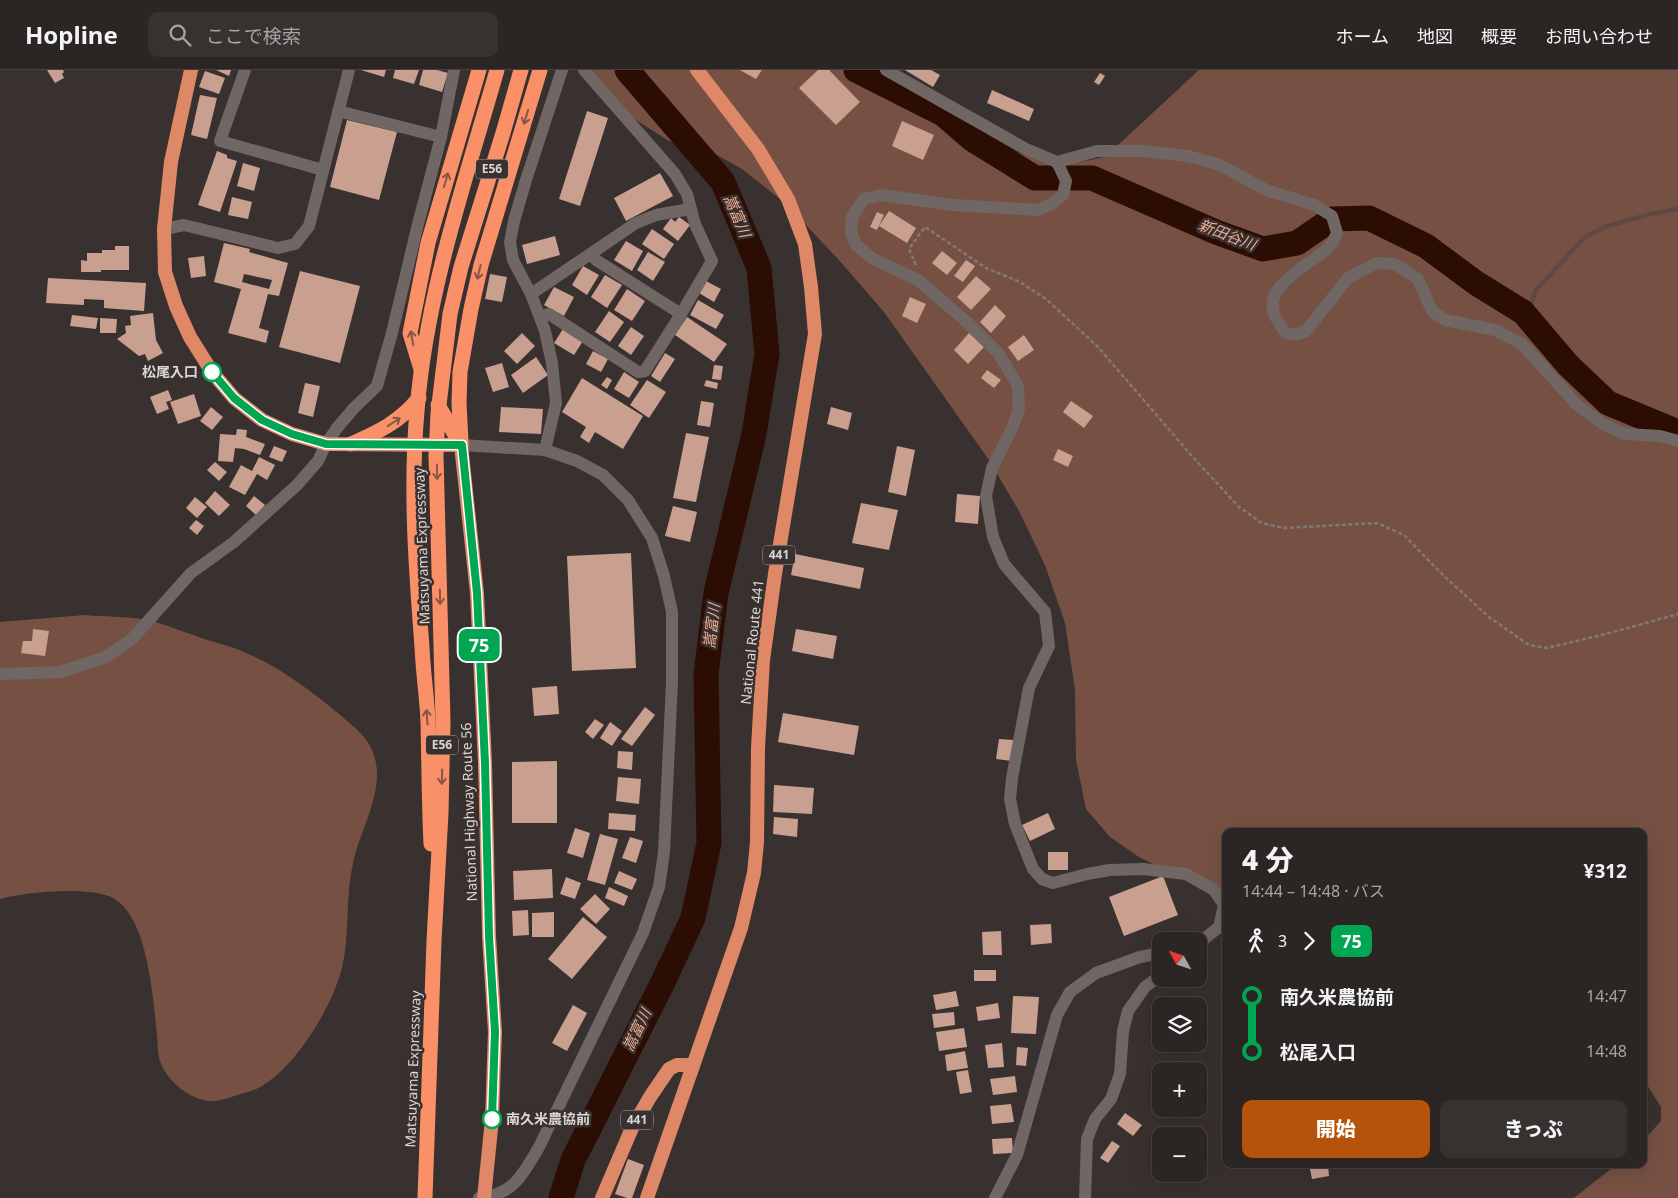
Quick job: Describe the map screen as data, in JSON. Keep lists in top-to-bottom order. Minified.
{"streets":{"highway":["E56","Matsuyama Expressway","441","National Route 441","National Highway Route 56"]},"crossings":[["441","National Route 441"]],"water":["嵩富川","新田谷川"],"places":["松尾入口","南久米農協前"],"lines":["bus line 75"],"north":"top left","page":{"header":"Hopline","search":"ここで検索","nav":["ホーム","地図","概要","お問い合わせ"],"on_map":"75","heading":["4 分","14:44 – 14:48 · バス","¥312"],"legs":["3","75"],"map_buttons":["+","−"],"list":[{"name":"南久米農協前","value":"14:47"},{"name":"松尾入口","value":"14:48"}],"buttons":["開始","きっぷ"]}}
